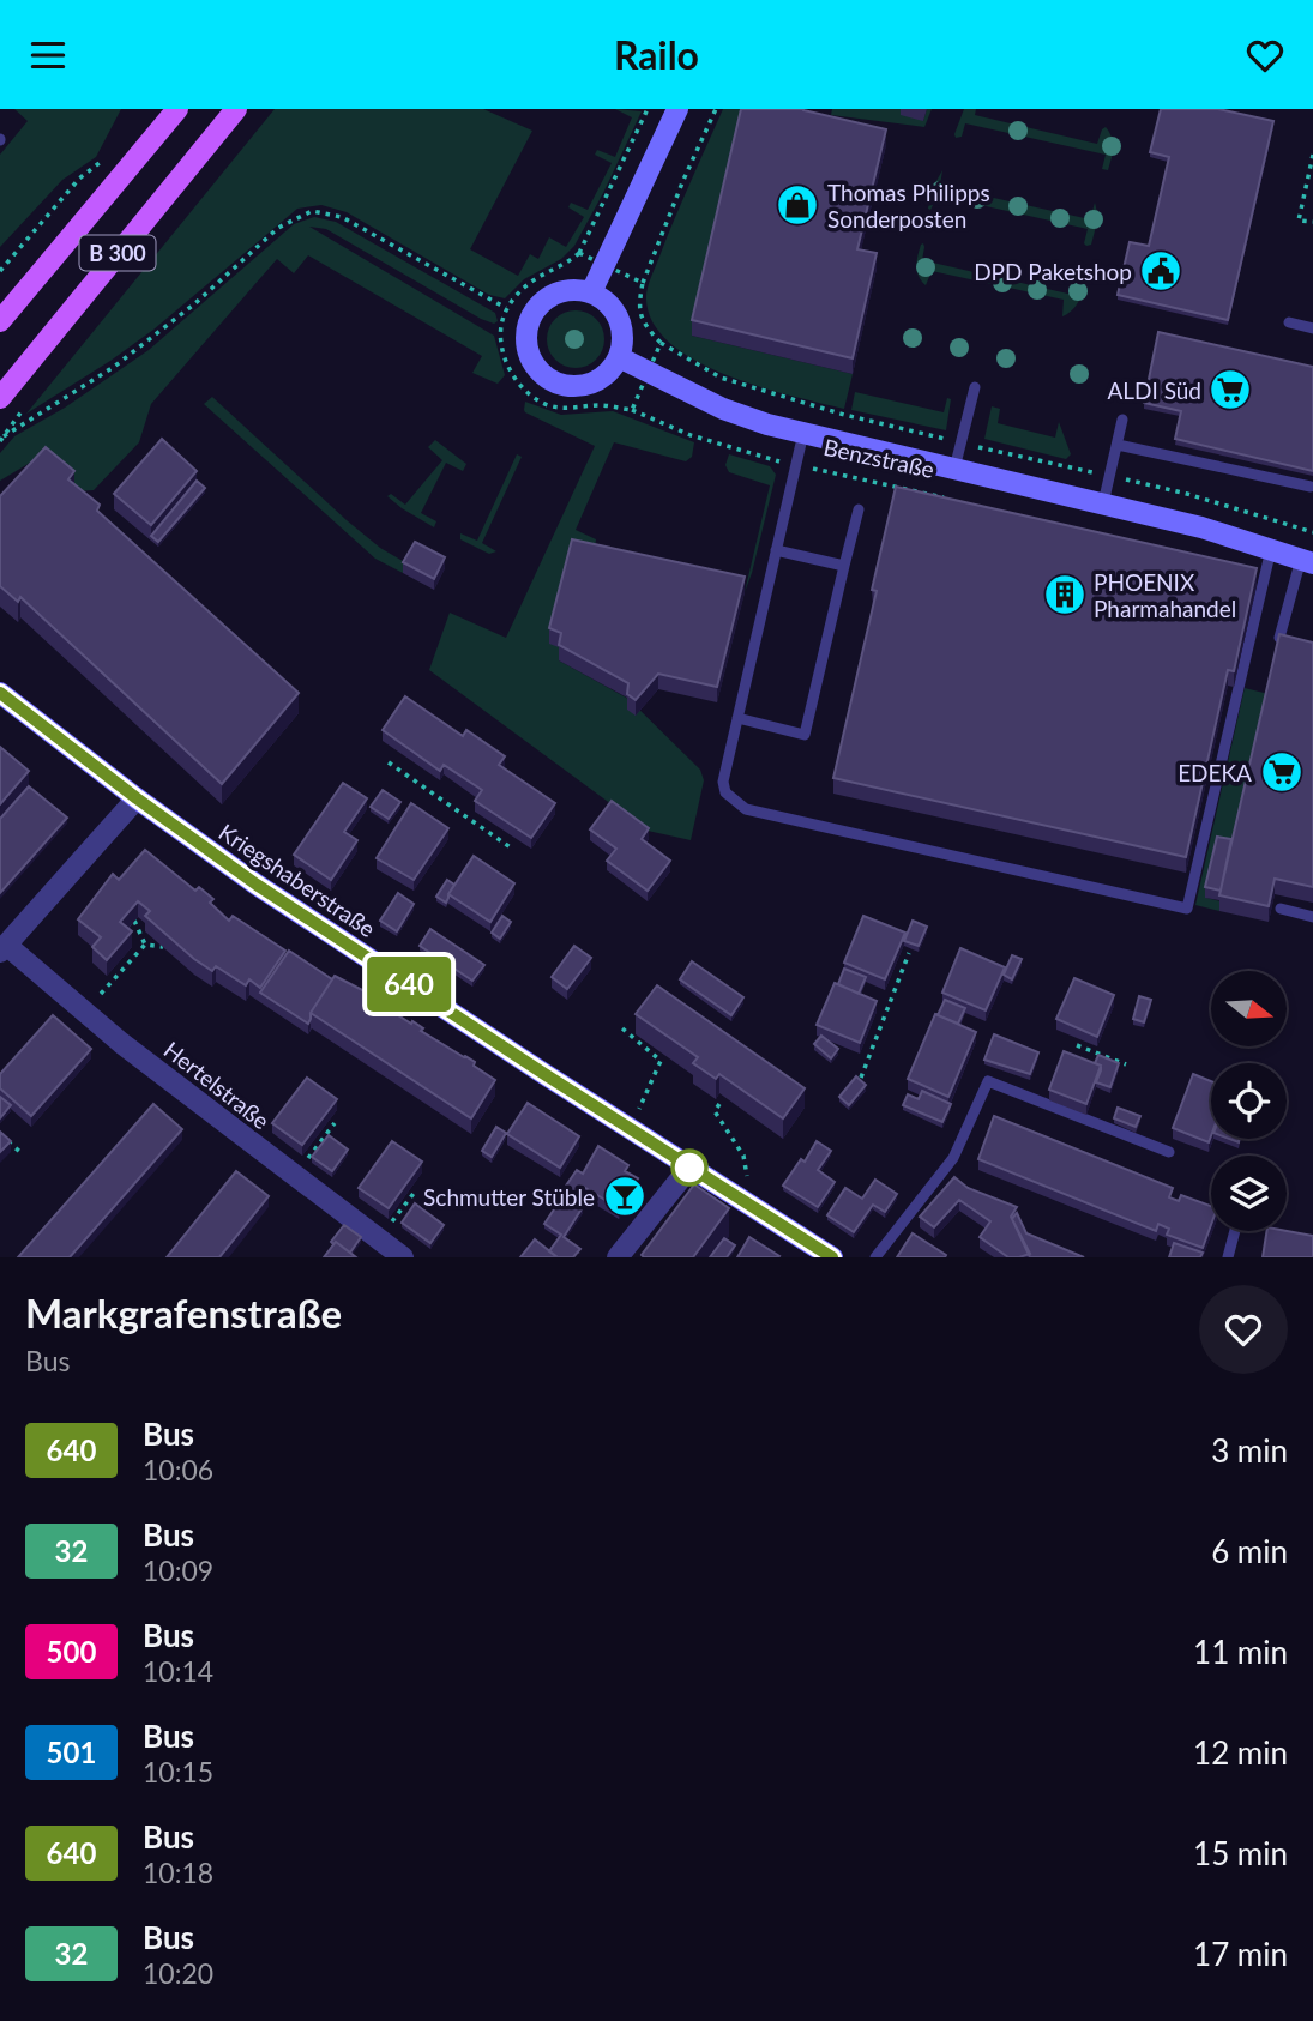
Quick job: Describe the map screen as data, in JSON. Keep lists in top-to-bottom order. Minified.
{"streets":{"main road":["B 300"],"street":["Benzstraße","Kriegshaberstraße","Hertelstraße"]},"places":{"shop":["Thomas Philipps Sonderposten"],"public building":["DPD Paketshop"],"supermarket":["ALDI Süd","EDEKA"],"building":["PHOENIX Pharmahandel"],"bar":["Schmutter Stüble"]},"lines":["bus line 640"],"north":"right","page":{"header":"Railo","on_map":"640","heading":["Markgrafenstraße","Bus"],"list":[{"mark":"640","name":"Bus","note":"10:06","value":"3 min"},{"mark":"32","name":"Bus","note":"10:09","value":"6 min"},{"mark":"500","name":"Bus","note":"10:14","value":"11 min"},{"mark":"501","name":"Bus","note":"10:15","value":"12 min"},{"mark":"640","name":"Bus","note":"10:18","value":"15 min"},{"mark":"32","name":"Bus","note":"10:20","value":"17 min"}]}}
